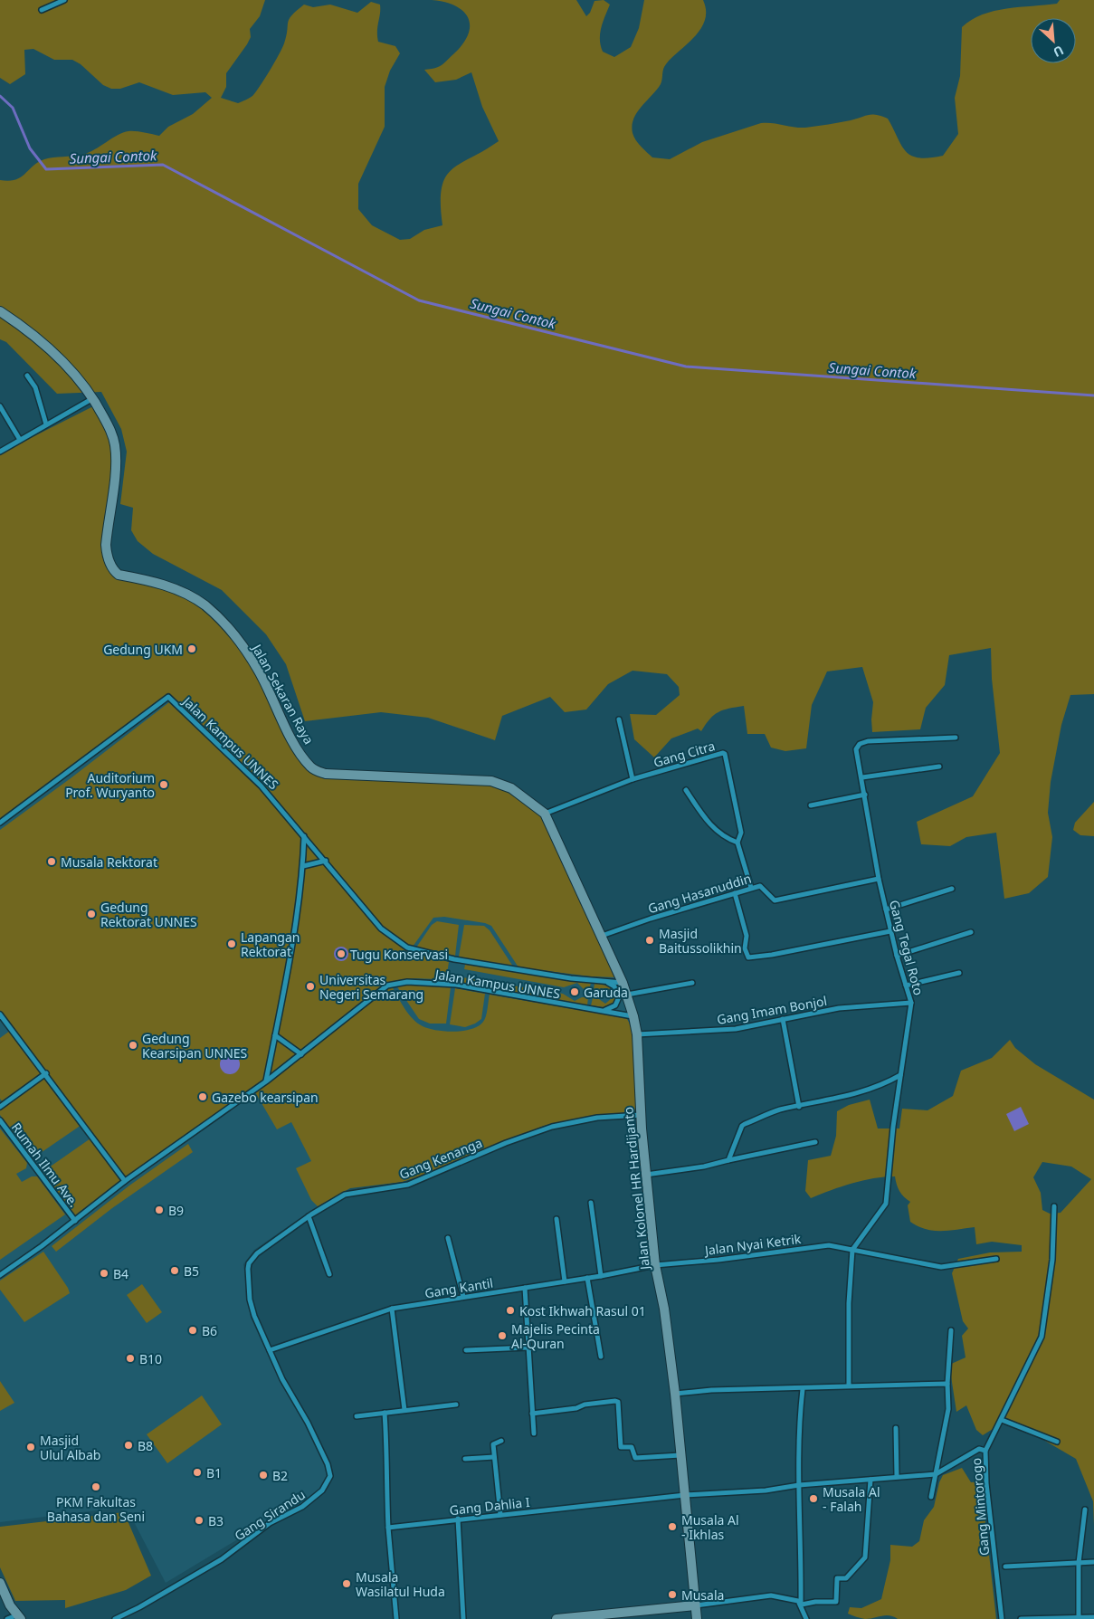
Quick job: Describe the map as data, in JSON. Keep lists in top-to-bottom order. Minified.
{"streets":{"main road":["Jalan Sekaran Raya","Jalan Kolonel HR Hardijanto"],"street":["Jalan Kampus UNNES","Gang Citra","Gang Hasanuddin","Gang Tegal Roto","Gang Imam Bonjol","Gang Kenanga","Rumah Ilmu Ave.","Jalan Nyai Ketrik","Gang Kantil","Gang Dahlia I","Gang Mintorogo","Gang Sirandu"]},"crossings":[["Jalan Sekaran Raya","Jalan Kolonel HR Hardijanto"],["Jalan Kampus UNNES","Rumah Ilmu Ave."],["Jalan Kampus UNNES","Jalan Kolonel HR Hardijanto"],["Gang Citra","Gang Hasanuddin"],["Gang Citra","Jalan Kolonel HR Hardijanto"],["Gang Hasanuddin","Gang Tegal Roto"],["Gang Hasanuddin","Jalan Kolonel HR Hardijanto"],["Gang Tegal Roto","Gang Imam Bonjol"],["Gang Tegal Roto","Jalan Nyai Ketrik"],["Gang Imam Bonjol","Jalan Kolonel HR Hardijanto"],["Gang Kenanga","Jalan Kolonel HR Hardijanto"],["Gang Kenanga","Gang Kantil"],["Gang Kenanga","Gang Sirandu"],["Jalan Kolonel HR Hardijanto","Jalan Nyai Ketrik"],["Jalan Kolonel HR Hardijanto","Gang Kantil"],["Jalan Kolonel HR Hardijanto","Gang Dahlia I"],["Jalan Kolonel HR Hardijanto","Gang Mintorogo"],["Jalan Nyai Ketrik","Gang Kantil"],["Gang Kantil","Gang Sirandu"],["Gang Dahlia I","Gang Mintorogo"]],"water":["Sungai Contok"],"places":["Gedung UKM","Auditorium Prof. Wuryanto","Musala Rektorat","Gedung Rektorat UNNES","Masjid Baitussolikhin","Lapangan Rektorat","Tugu Konservasi","Universitas Negeri Semarang","Garuda","Gedung Kearsipan UNNES","Gazebo kearsipan","B9","B5","B4","Kost Ikhwah Rasul 01","B6","Majelis Pecinta Al-Quran","B10","B8","Masjid Ulul Albab","B1","B2","PKM Fakultas Bahasa dan Seni","Musala Al - Falah","B3","Musala Al - Ikhlas","Musala Wasilatul Huda","Musala"],"north":"bottom right"}
